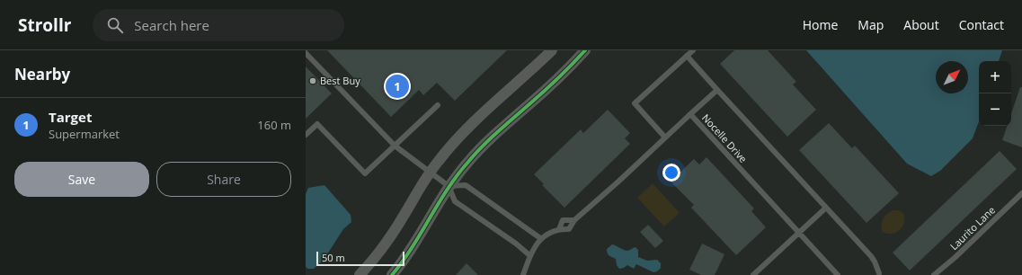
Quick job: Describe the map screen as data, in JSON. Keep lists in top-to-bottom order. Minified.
{"streets":{"lane":["Nocelle Drive","Laurito Lane"]},"places":["Best Buy"],"scale_bar":"50 m","north":"top right","page":{"header":"Strollr","search":"Search here","nav":["Home","Map","About","Contact"],"heading":"Nearby","map_buttons":["+","−"],"pins":"1","list":[{"mark":"1","name":"Target","note":"Supermarket","value":"160 m"}],"buttons":["Save","Share"],"scale":"50 m"}}
